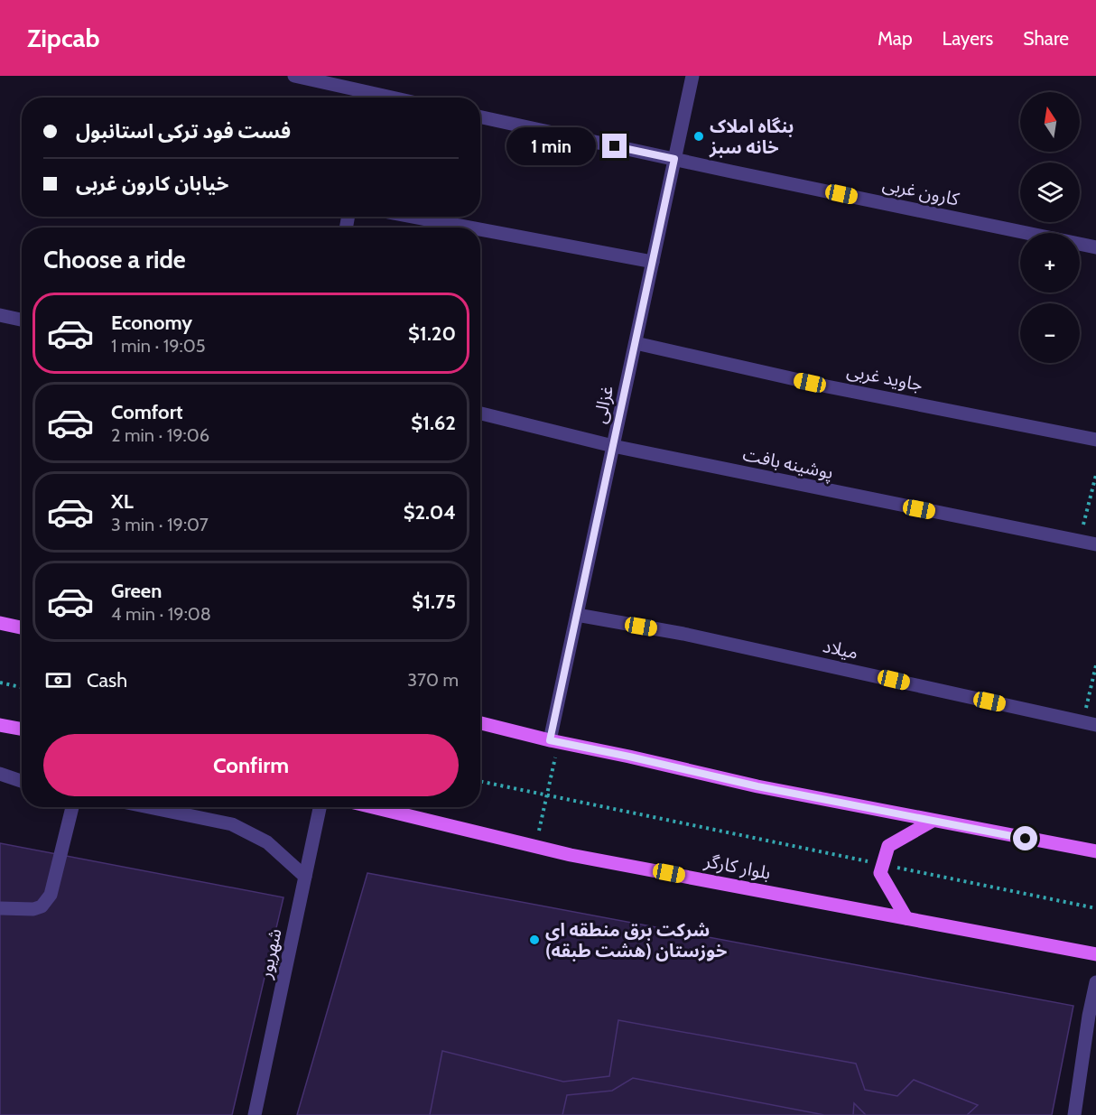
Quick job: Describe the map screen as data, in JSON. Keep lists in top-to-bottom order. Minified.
{"streets":{"main road":["بلوار کارگر"],"street":["کارون غربی","جاوید غربی","غزالی","پوشینه بافت","میلاد","شهریور"]},"crossings":[["کارون غربی","غزالی"],["جاوید غربی","غزالی"],["غزالی","پوشینه بافت"],["غزالی","میلاد"]],"places":["بنگاه املاک خانه سبز","شرکت برق منطقه ای خوزستان (هشت طبقه)"],"north":"top","page":{"header":"Zipcab","nav":["Map","Layers","Share"],"map_buttons":["+","−"],"banner":["فست فود ترکی استانبول","خیابان کارون غربی"],"bubble":"1 min","heading":"Choose a ride","list":[{"name":"Economy","note":"1 min · 19:05","value":"$1.20"},{"name":"Comfort","note":"2 min · 19:06","value":"$1.62"},{"name":"XL","note":"3 min · 19:07","value":"$2.04"},{"name":"Green","note":"4 min · 19:08","value":"$1.75"}],"pay":["Cash","370 m"],"buttons":"Confirm"}}
